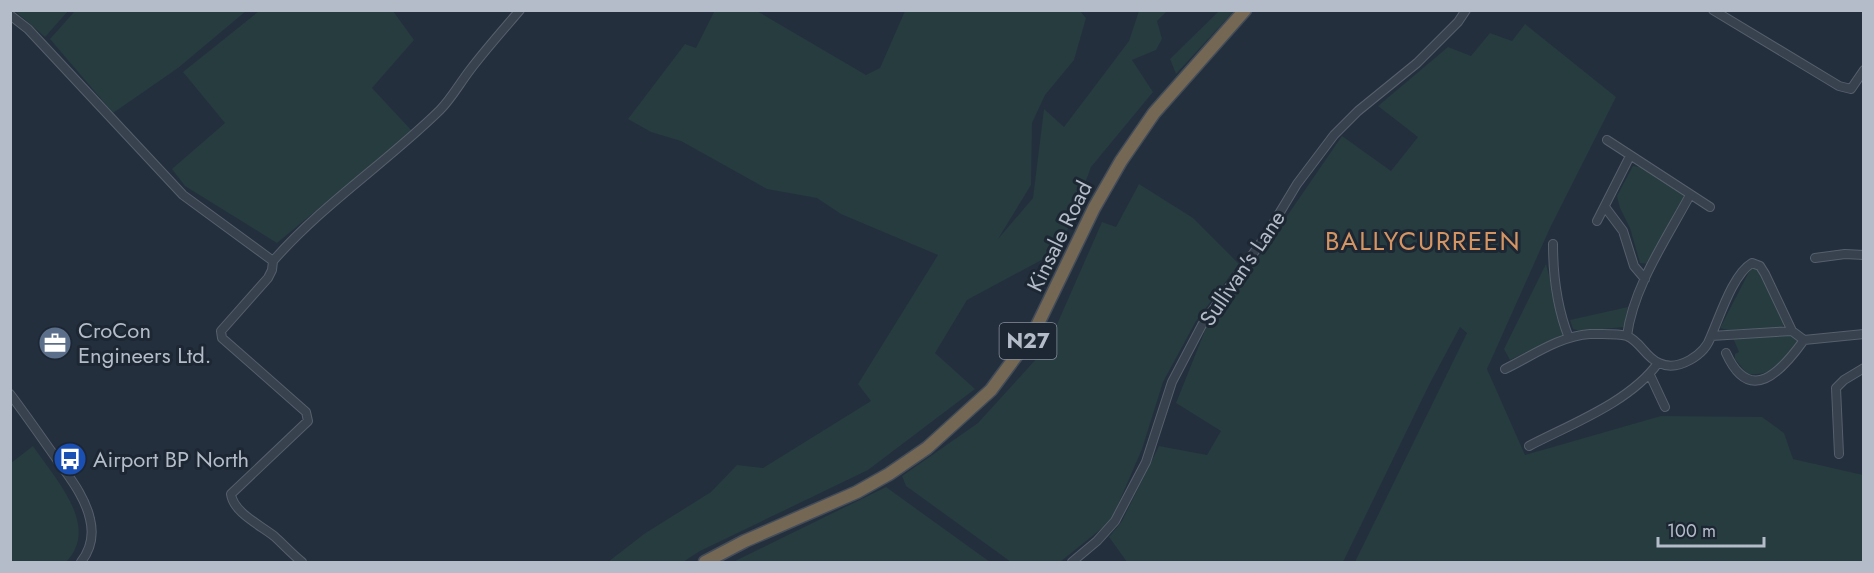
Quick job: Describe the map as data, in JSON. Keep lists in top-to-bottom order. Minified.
{"streets":{"highway":["Kinsale Road","N27"],"street":["Sullivan's Lane"]},"districts":["BALLYCURREEN"],"places":{"office":["CroCon Engineers Ltd."],"bus stop":["Airport BP North"]},"scale_bar":"100 m"}
